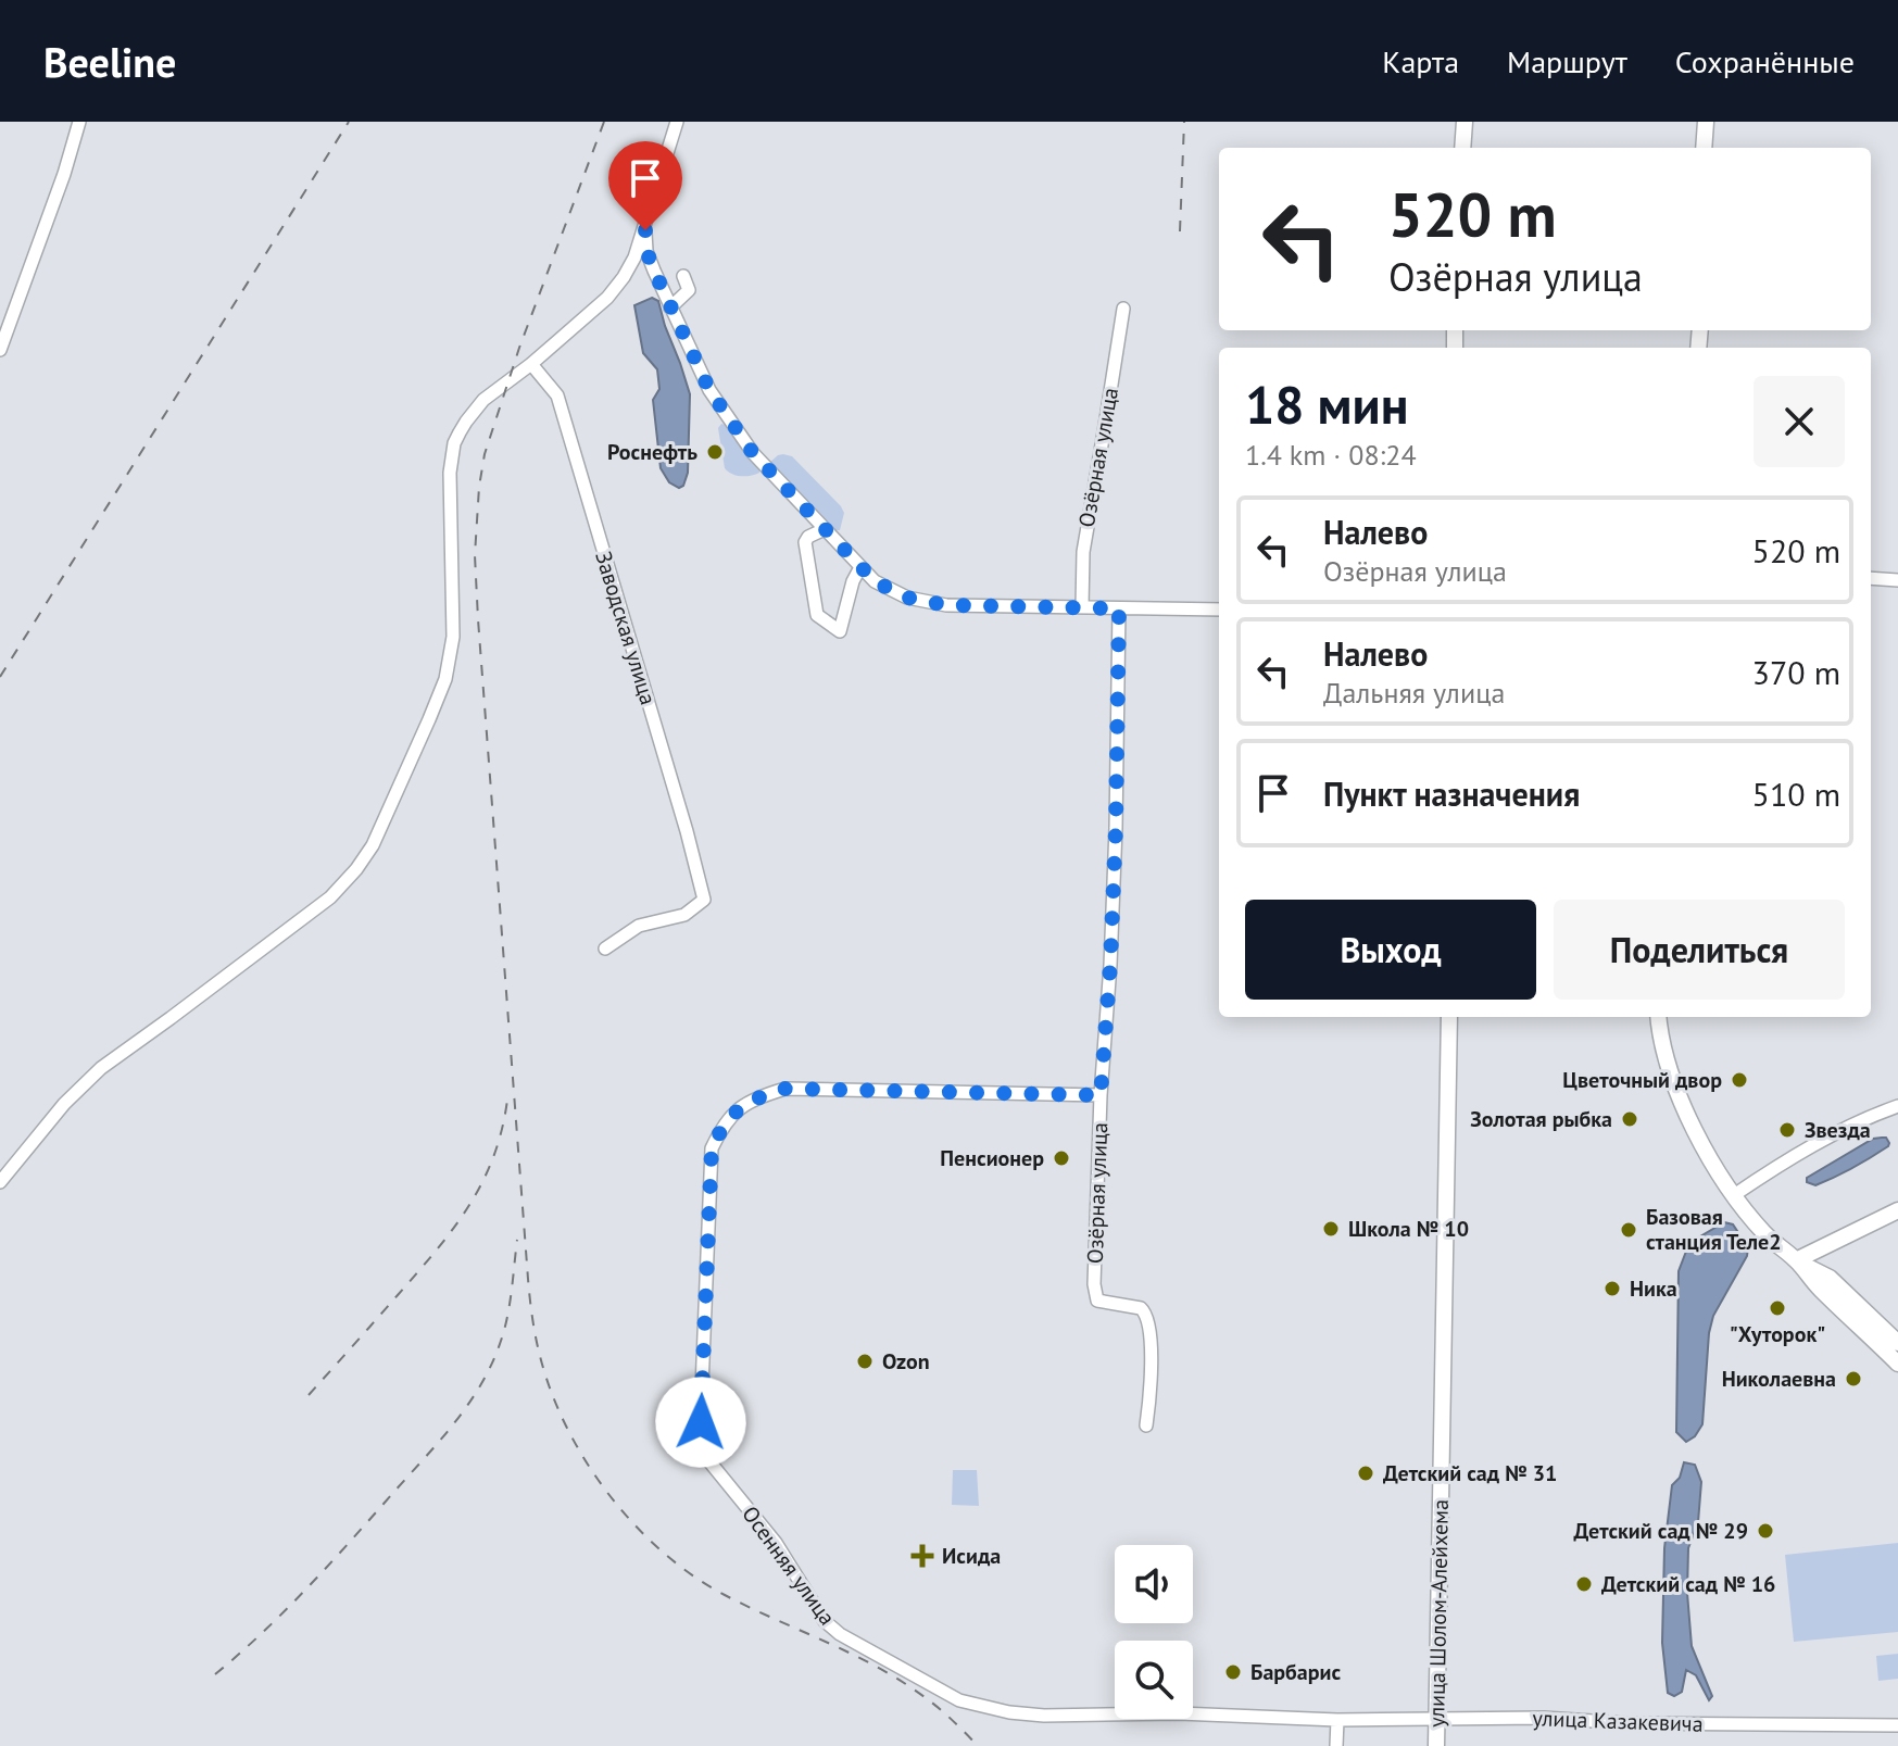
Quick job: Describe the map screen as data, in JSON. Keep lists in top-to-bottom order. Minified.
{"streets":{"main road":["улица Шолом-Алейхема"],"street":["Озёрная улица","Заводская улица","Осенняя улица","улица Казакевича"]},"crossings":[["Озёрная улица","Осенняя улица"],["Осенняя улица","улица Казакевича"],["улица Шолом-Алейхема","улица Казакевича"]],"places":{"other":["Роснефть","Цветочный двор","Золотая рыбка","Звезда","Пенсионер","Школа № 10","Базовая станция Теле2","Ника","\"Хуторок\"","Ozon","Николаевна","Детский сад № 31","Детский сад № 29","Детский сад № 16","Барбарис"],"health":["Исида"]},"page":{"header":"Beeline","nav":["Карта","Маршрут","Сохранённые"],"turn":["520 m","Озёрная улица"],"heading":["18 мин","1.4 km · 08:24"],"list":[{"name":"Налево","note":"Озёрная улица","value":"520 m"},{"name":"Налево","note":"Дальняя улица","value":"370 m"},{"name":"Пункт назначения","value":"510 m"}],"buttons":["Выход","Поделиться"]}}
